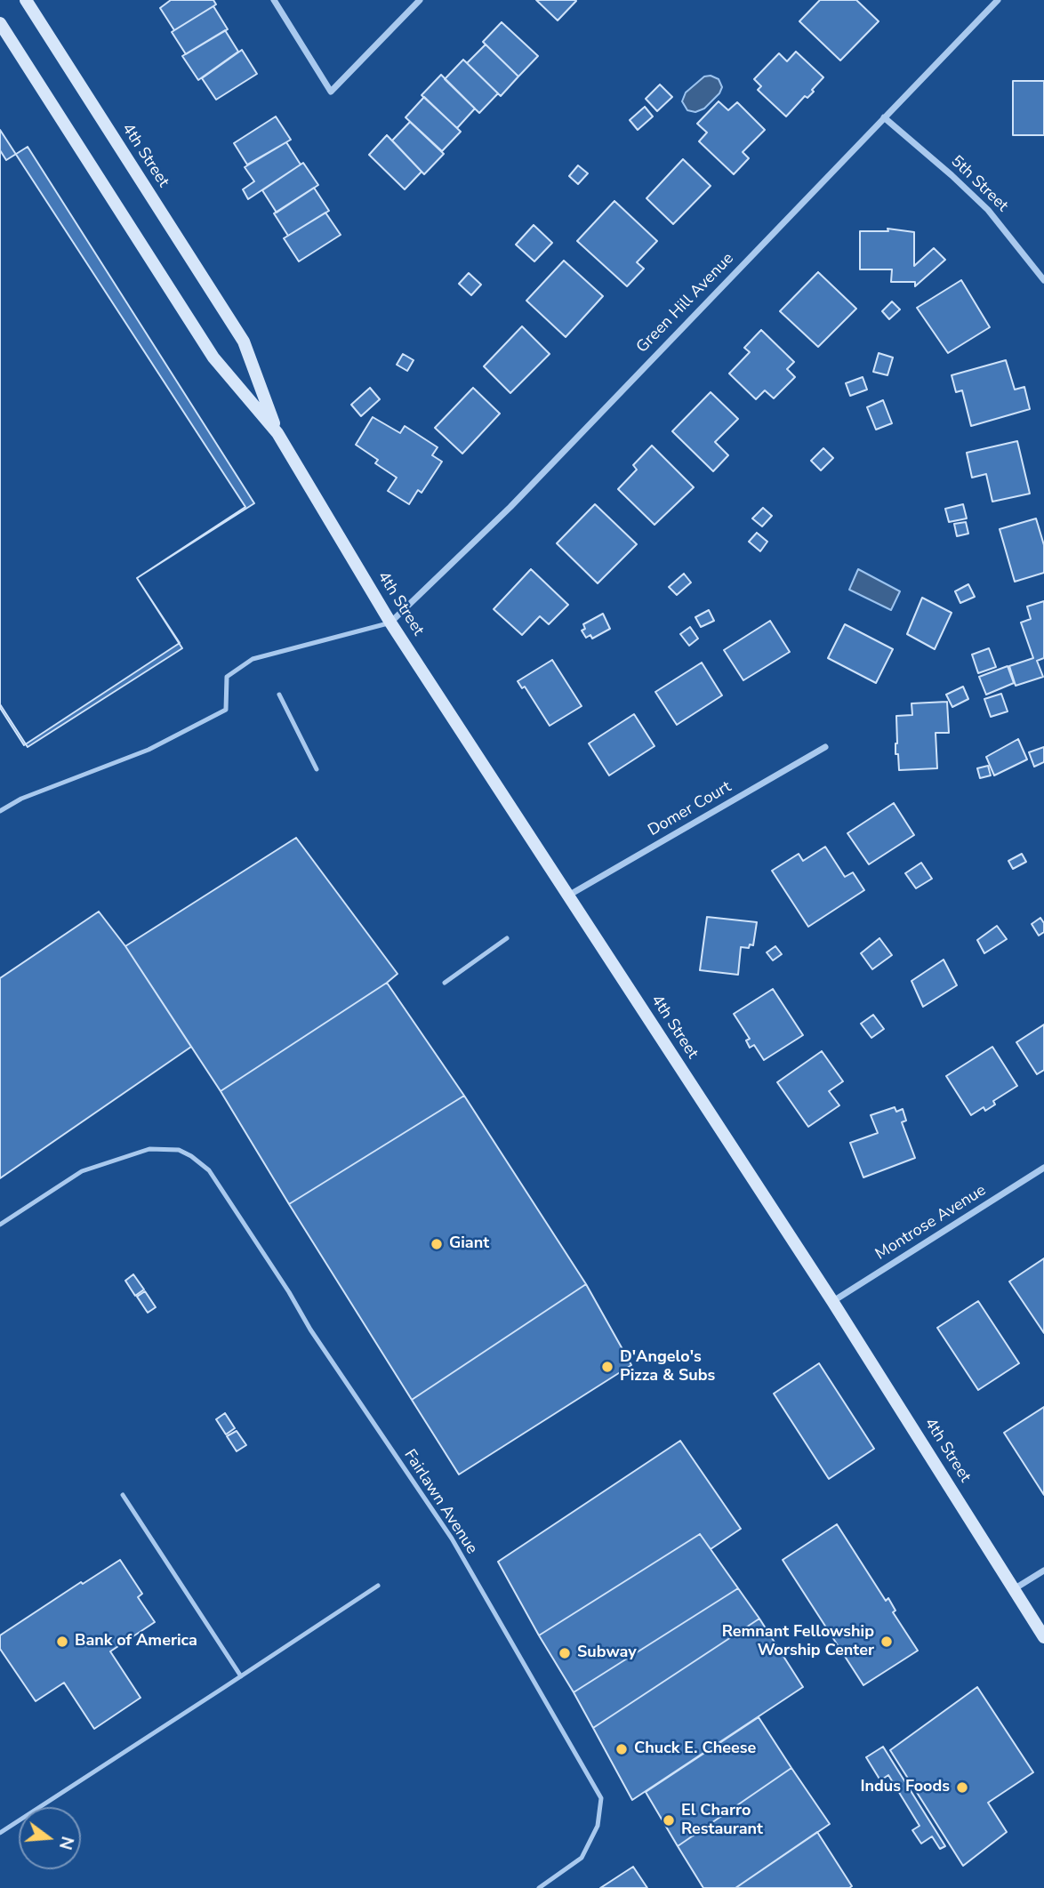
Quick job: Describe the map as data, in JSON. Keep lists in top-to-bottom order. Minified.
{"streets":{"street":["4th Street","5th Street","Green Hill Avenue","Domer Court","Montrose Avenue"],"lane":["Fairlawn Avenue"]},"crossings":[["4th Street","Green Hill Avenue"],["4th Street","Domer Court"],["4th Street","Montrose Avenue"],["5th Street","Green Hill Avenue"]],"places":["Giant","D'Angelo's Pizza & Subs","Bank of America","Remnant Fellowship Worship Center","Subway","Chuck E. Cheese","Indus Foods","El Charro Restaurant"],"north":"right"}
